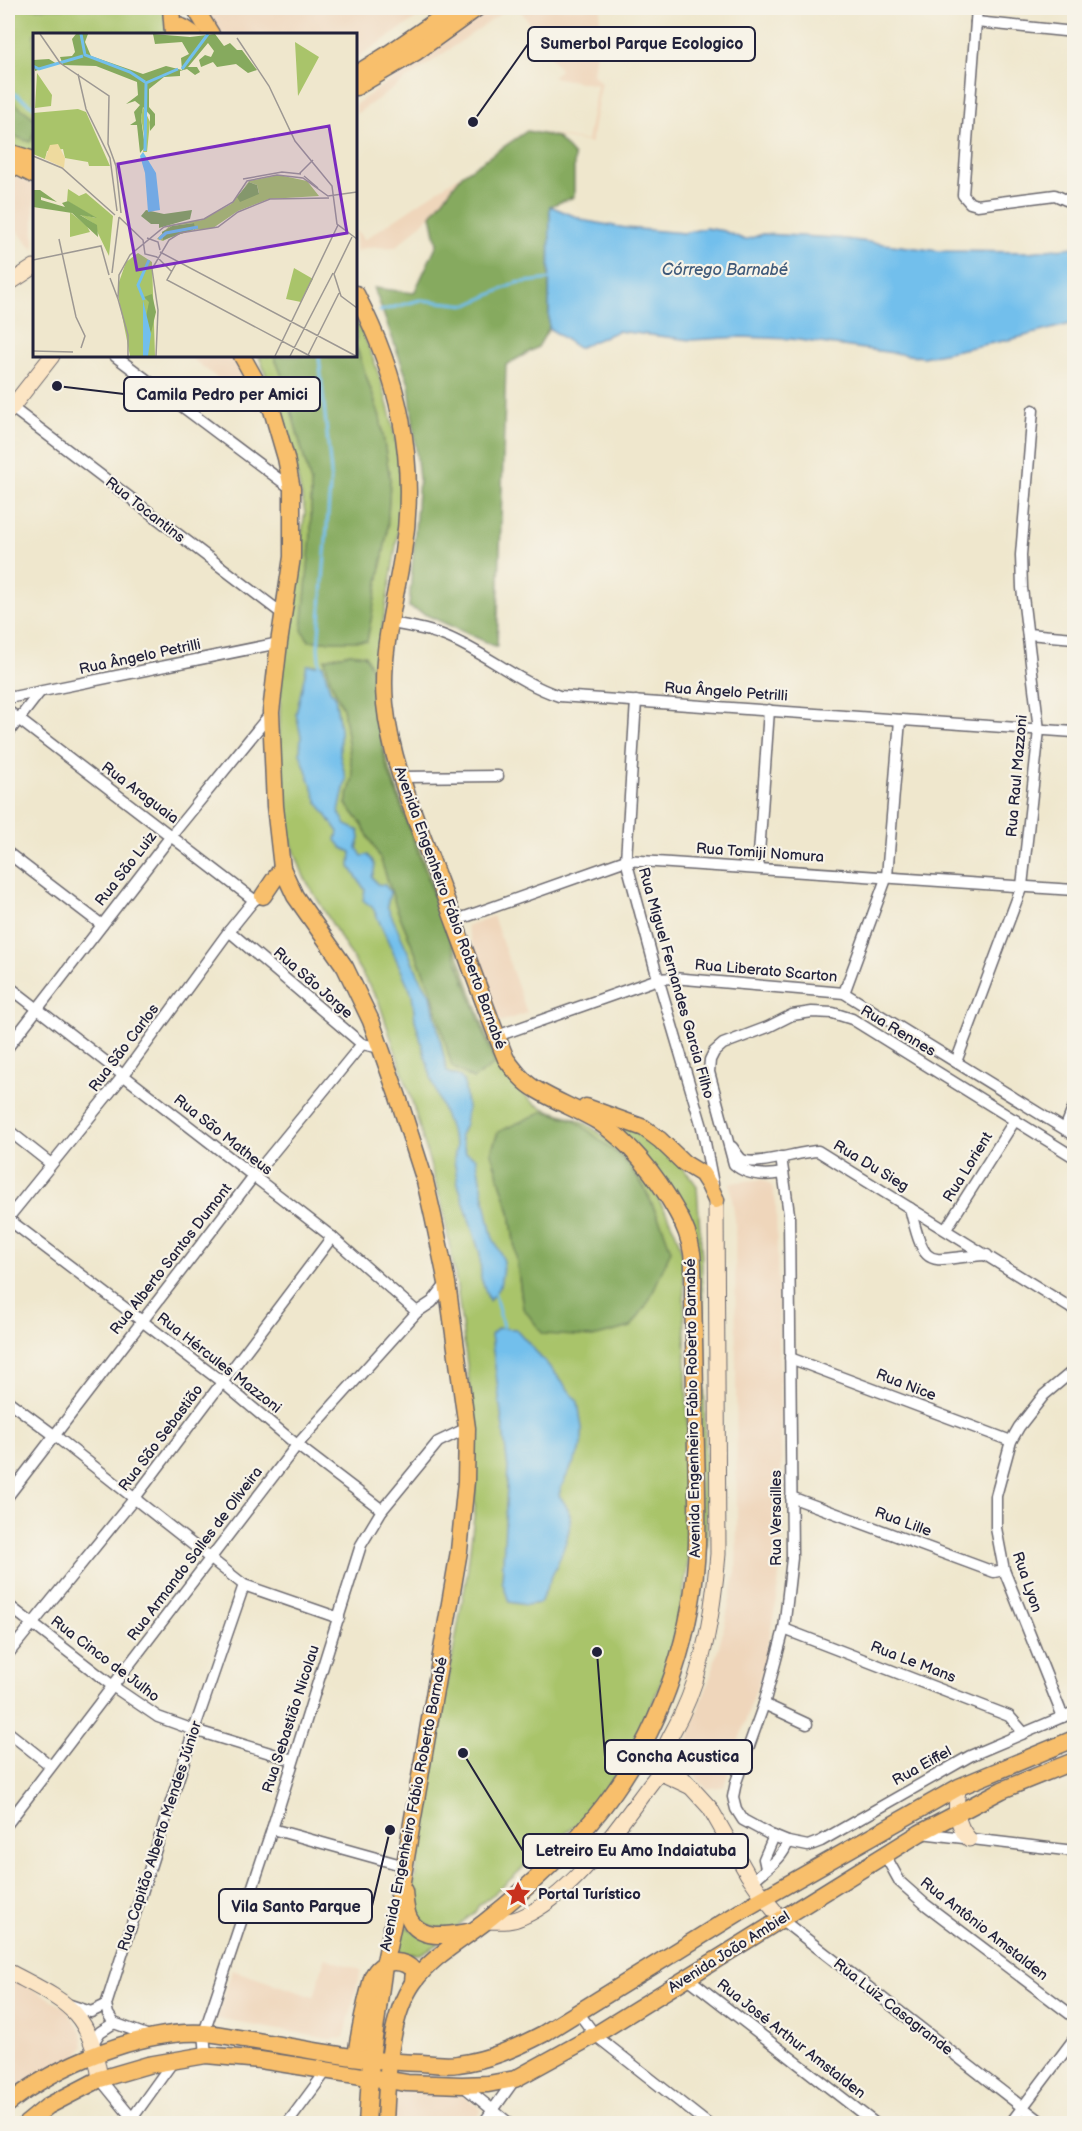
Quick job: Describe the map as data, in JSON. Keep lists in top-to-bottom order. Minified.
{"streets":{"main road":["Avenida Engenheiro Fábio Roberto Barnabé","Avenida João Ambiel"],"street":["Rua Tocantins","Rua Ângelo Petrilli","Rua Raul Mazzoni","Rua Araguaia","Rua Tomiji Nomura","Rua São Luiz","Rua Liberato Scarton","Rua São Jorge","Rua Miguel Fernandes Garcia Filho","Rua Rennes","Rua São Carlos","Rua São Matheus","Rua Du Sieg","Rua Lorient","Rua Alberto Santos Dumont","Rua Hércules Mazzoni","Rua Nice","Rua São Sebastião","Rua Versailles","Rua Lille","Rua Armando Salles de Oliveira","Rua Lyon","Rua Cinco de Julho","Rua Le Mans","Rua Sebastião Nicolau","Rua Eiffel","Rua Capitão Alberto Mendes Júnior","Rua Antônio Amstalden","Rua Luiz Casagrande","Rua José Arthur Amstalden"]},"crossings":[["Rua Tocantins","Avenida Engenheiro Fábio Roberto Barnabé"],["Rua Ângelo Petrilli","Rua Raul Mazzoni"],["Rua Ângelo Petrilli","Avenida Engenheiro Fábio Roberto Barnabé"],["Rua Ângelo Petrilli","Rua Miguel Fernandes Garcia Filho"],["Rua Raul Mazzoni","Rua Tomiji Nomura"],["Rua Raul Mazzoni","Rua Liberato Scarton"],["Rua Araguaia","Rua São Luiz"],["Rua Araguaia","Rua São Carlos"],["Rua Tomiji Nomura","Avenida Engenheiro Fábio Roberto Barnabé"],["Rua Tomiji Nomura","Rua Miguel Fernandes Garcia Filho"],["Rua São Luiz","Avenida Engenheiro Fábio Roberto Barnabé"],["Rua São Luiz","Rua São Matheus"],["Avenida Engenheiro Fábio Roberto Barnabé","Rua Liberato Scarton"],["Avenida Engenheiro Fábio Roberto Barnabé","Rua São Jorge"],["Avenida Engenheiro Fábio Roberto Barnabé","Rua Armando Salles de Oliveira"],["Avenida Engenheiro Fábio Roberto Barnabé","Rua Sebastião Nicolau"],["Avenida Engenheiro Fábio Roberto Barnabé","Avenida João Ambiel"],["Rua Liberato Scarton","Rua Miguel Fernandes Garcia Filho"],["Rua São Jorge","Rua São Carlos"],["Rua São Jorge","Rua Alberto Santos Dumont"],["Rua Rennes","Rua Lorient"],["Rua Rennes","Rua Versailles"],["Rua São Carlos","Rua São Matheus"],["Rua São Carlos","Rua Hércules Mazzoni"],["Rua São Matheus","Rua Alberto Santos Dumont"],["Rua São Matheus","Rua São Sebastião"],["Rua São Matheus","Rua Armando Salles de Oliveira"],["Rua Du Sieg","Rua Lorient"],["Rua Du Sieg","Rua Versailles"],["Rua Alberto Santos Dumont","Rua Hércules Mazzoni"],["Rua Hércules Mazzoni","Rua São Sebastião"],["Rua Hércules Mazzoni","Rua Armando Salles de Oliveira"],["Rua Hércules Mazzoni","Rua Sebastião Nicolau"],["Rua Nice","Rua Versailles"],["Rua Nice","Rua Lyon"],["Rua São Sebastião","Rua Cinco de Julho"],["Rua Versailles","Rua Lille"],["Rua Versailles","Rua Le Mans"],["Rua Versailles","Rua Eiffel"],["Rua Lille","Rua Lyon"],["Rua Armando Salles de Oliveira","Rua Cinco de Julho"],["Rua Lyon","Rua Eiffel"],["Rua Cinco de Julho","Rua Sebastião Nicolau"],["Rua Cinco de Julho","Rua Capitão Alberto Mendes Júnior"],["Rua Le Mans","Rua Eiffel"],["Rua Sebastião Nicolau","Avenida João Ambiel"],["Rua Antônio Amstalden","Avenida João Ambiel"],["Avenida João Ambiel","Rua Luiz Casagrande"],["Avenida João Ambiel","Rua José Arthur Amstalden"]],"water":["Córrego Barnabé"],"places":{"other":["Sumerbol Parque Ecologico","Camila Pedro per Amici","Concha Acustica","Letreiro Eu Amo Indaiatuba","Vila Santo Parque"],"place":["Portal Turístico"]}}
